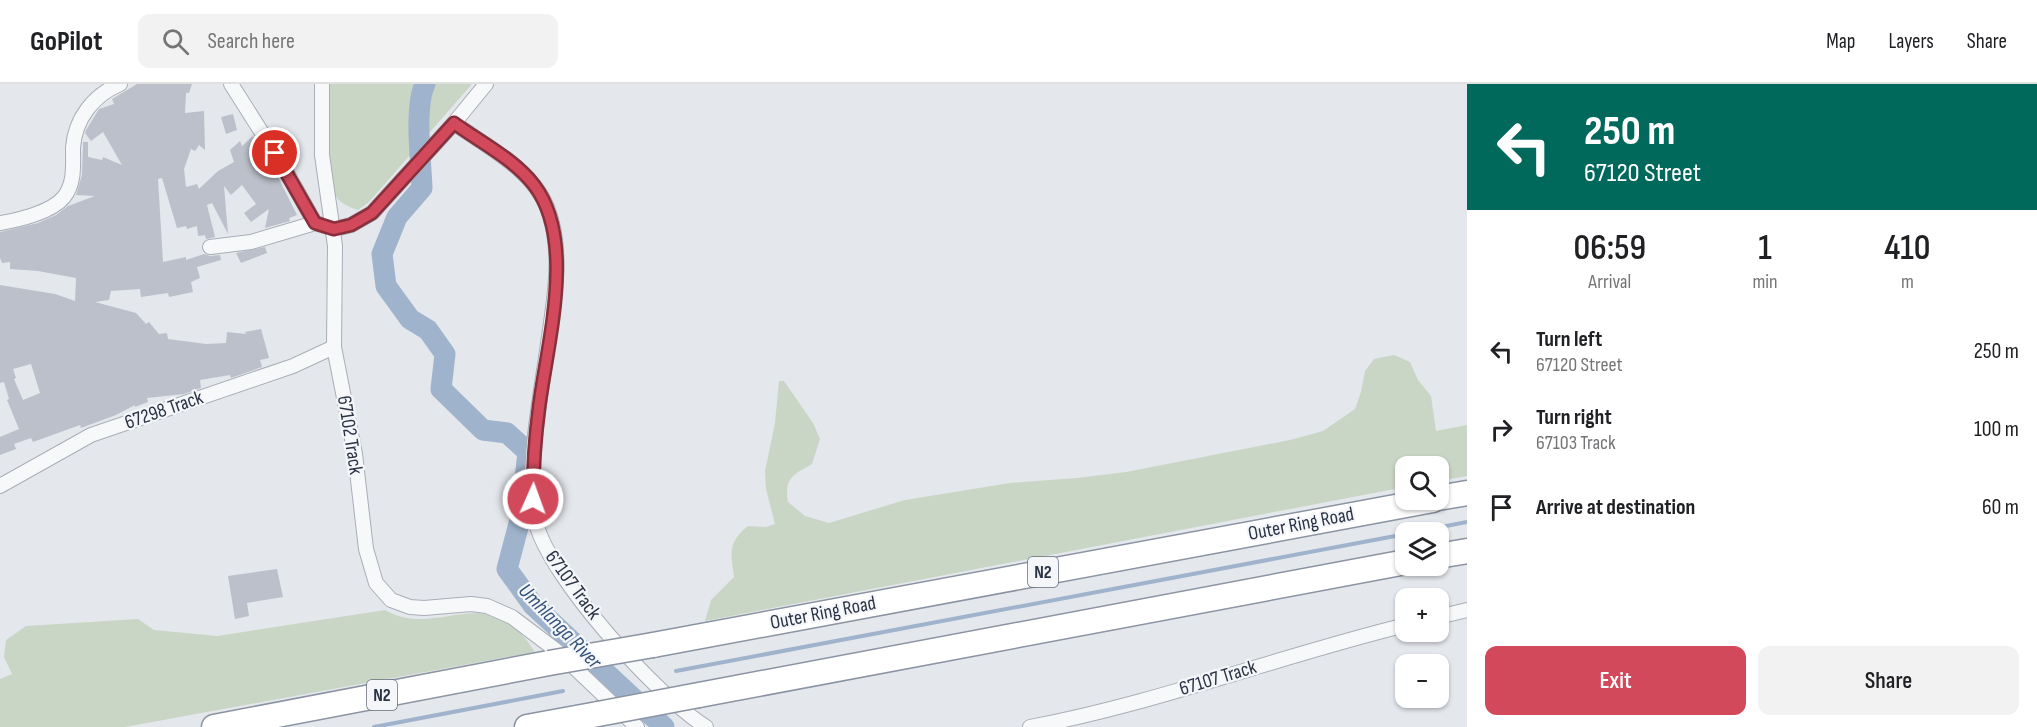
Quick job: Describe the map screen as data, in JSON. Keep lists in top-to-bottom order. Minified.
{"streets":{"highway":["Outer Ring Road","N2"],"street":["67298 Track","67102 Track","67107 Track"]},"crossings":[["67298 Track","67102 Track"],["67102 Track","Outer Ring Road"]],"water":["Umhlanga River"],"page":{"header":"GoPilot","search":"Search here","nav":["Map","Layers","Share"],"turn":["250 m","67120 Street"],"eta":["06:59","Arrival","1","min","410","m"],"list":[{"name":"Turn left","note":"67120 Street","value":"250 m"},{"name":"Turn right","note":"67103 Track","value":"100 m"},{"name":"Arrive at destination","value":"60 m"}],"map_buttons":["+","−"],"buttons":["Exit","Share"]}}
